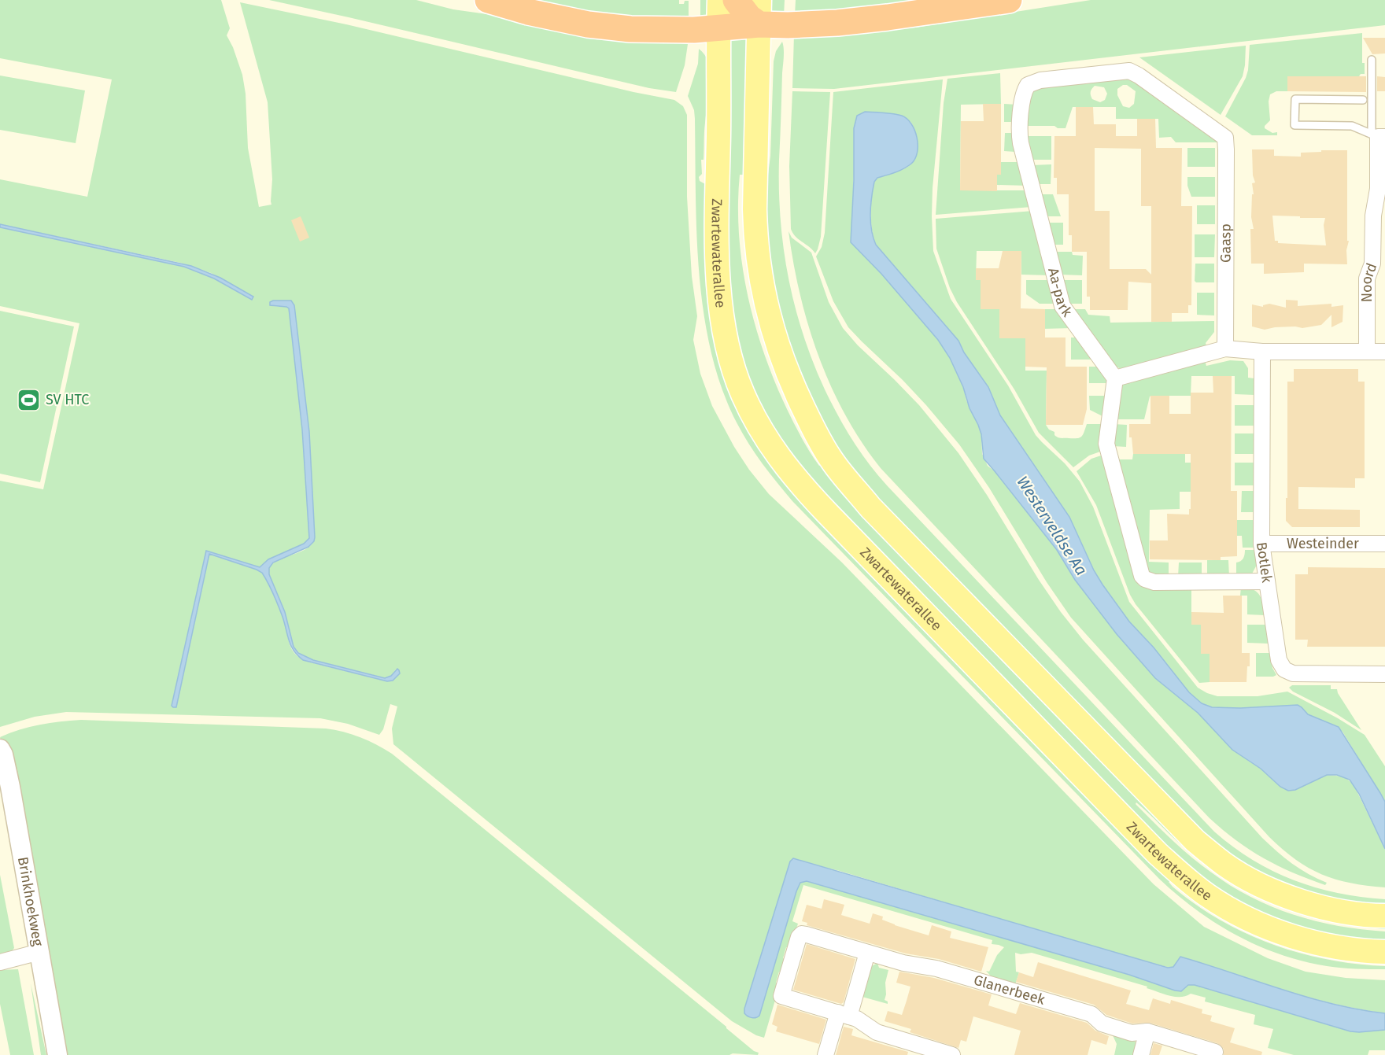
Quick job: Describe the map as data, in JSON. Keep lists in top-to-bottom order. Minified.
{"streets":{"main road":["Zwartewaterallee"],"street":["Gaasp","Noord","Aa-park","Westeinder","Botlek","Brinkhoekweg","Glanerbeek"]},"crossings":[["Gaasp","Aa-park"],["Westeinder","Botlek"]],"water":["Westerveldse Aa"],"places":{"sports":["SV HTC"]}}
